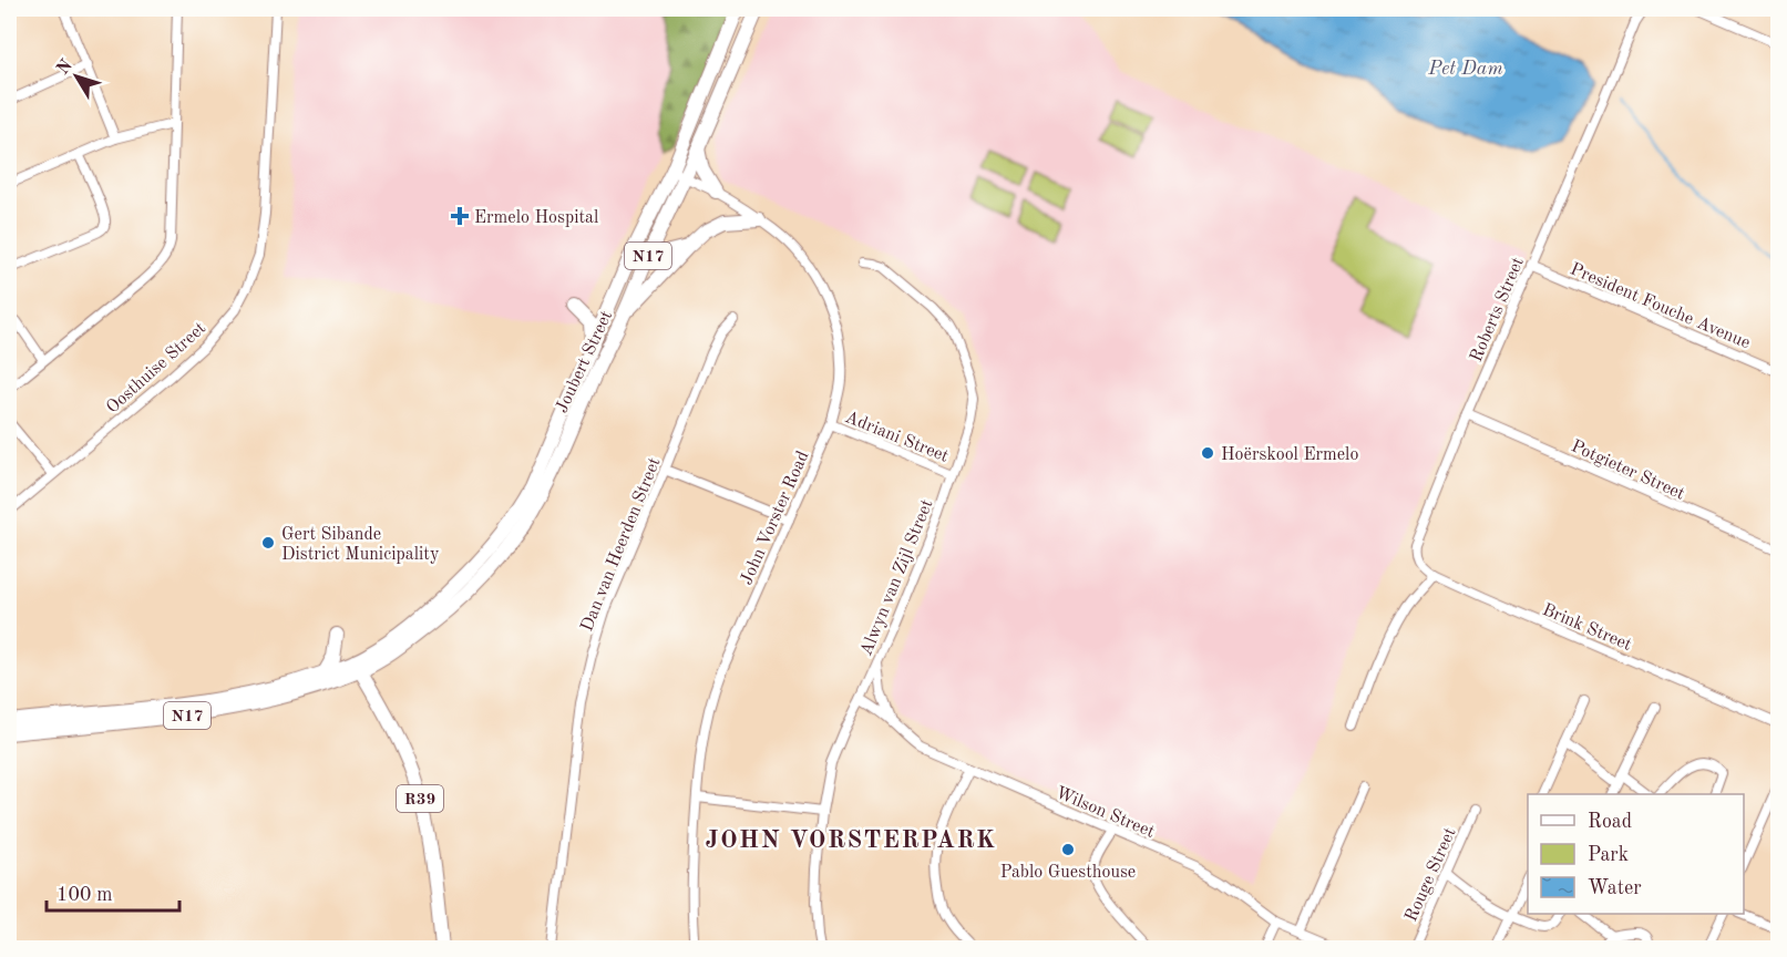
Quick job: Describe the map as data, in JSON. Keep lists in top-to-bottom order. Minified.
{"streets":{"main road":["N17","Joubert Street","R39"],"street":["President Fouche Avenue","Roberts Street","Oosthuise Street","Adriani Street","Potgieter Street","John Vorster Road","Dan van Heerden Street","Alwyn van Zijl Street","Brink Street","Wilson Street","Rouge Street"]},"crossings":[["N17","Joubert Street"],["N17","R39"],["President Fouche Avenue","Roberts Street"],["Roberts Street","Potgieter Street"],["Roberts Street","Brink Street"],["Joubert Street","John Vorster Road"],["Joubert Street","R39"],["Adriani Street","John Vorster Road"],["Adriani Street","Alwyn van Zijl Street"],["Alwyn van Zijl Street","Wilson Street"]],"districts":["JOHN VORSTERPARK"],"water":["Pet Dam"],"places":{"health":["Ermelo Hospital"],"other":["Hoërskool Ermelo","Gert Sibande District Municipality","Pablo Guesthouse"]},"legend":["Road","Park","Water"],"scale_bar":"100 m","north":"top left"}
